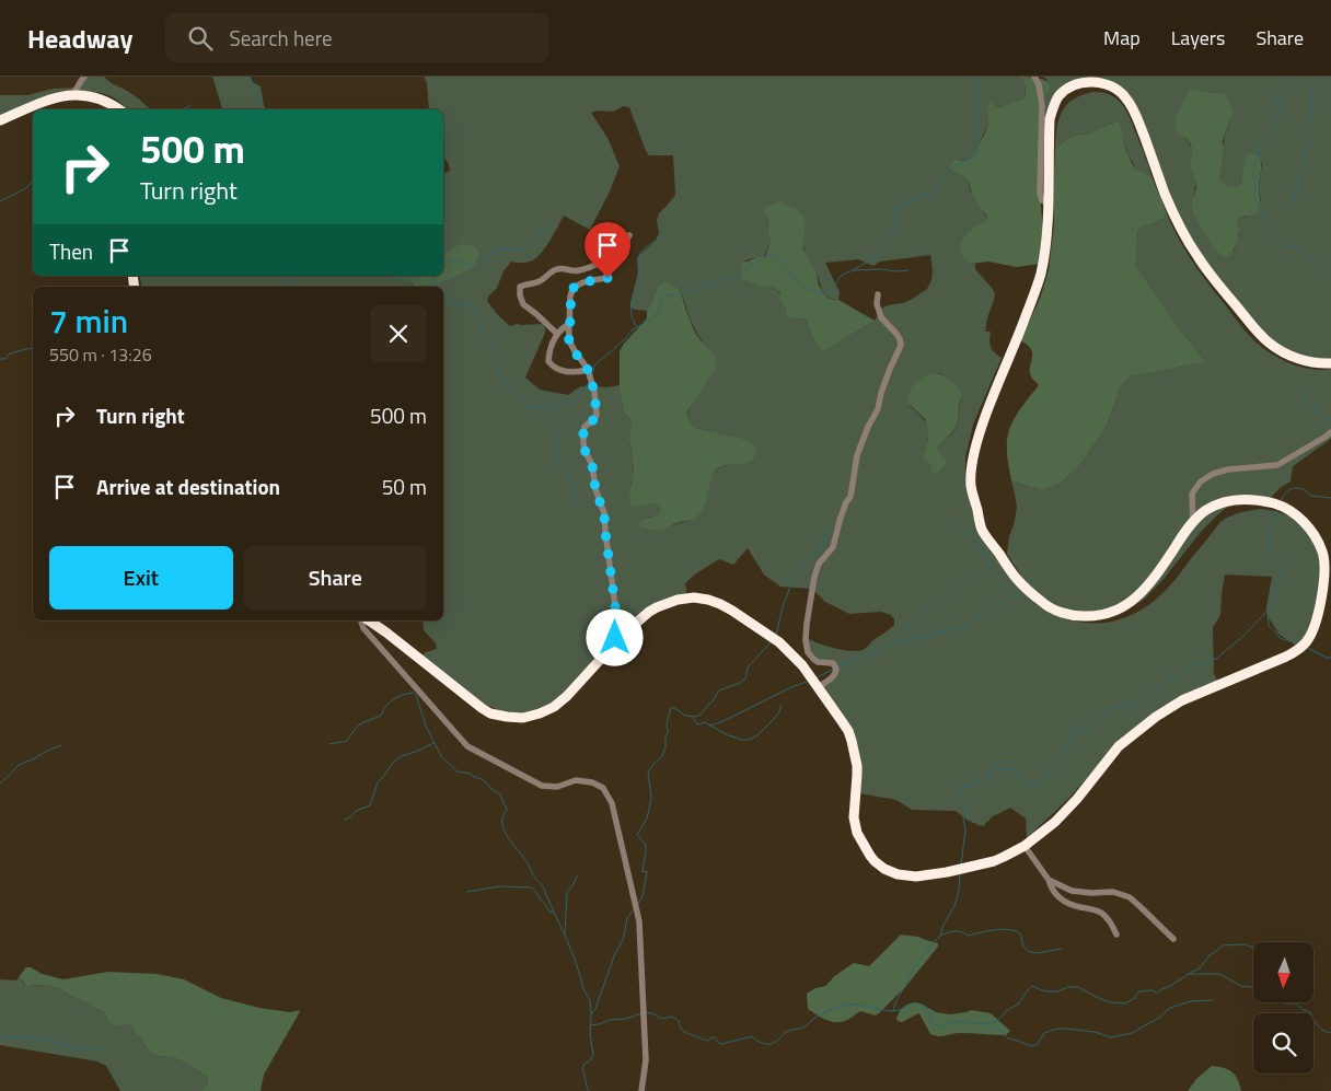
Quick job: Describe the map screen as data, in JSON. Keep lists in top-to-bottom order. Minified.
{"north":"bottom","page":{"header":"Headway","search":"Search here","nav":["Map","Layers","Share"],"turn":["500 m","Turn right"],"then":"Then","heading":["7 min","550 m · 13:26"],"list":[{"name":"Turn right","value":"500 m"},{"name":"Arrive at destination","value":"50 m"}],"buttons":["Exit","Share"]}}
